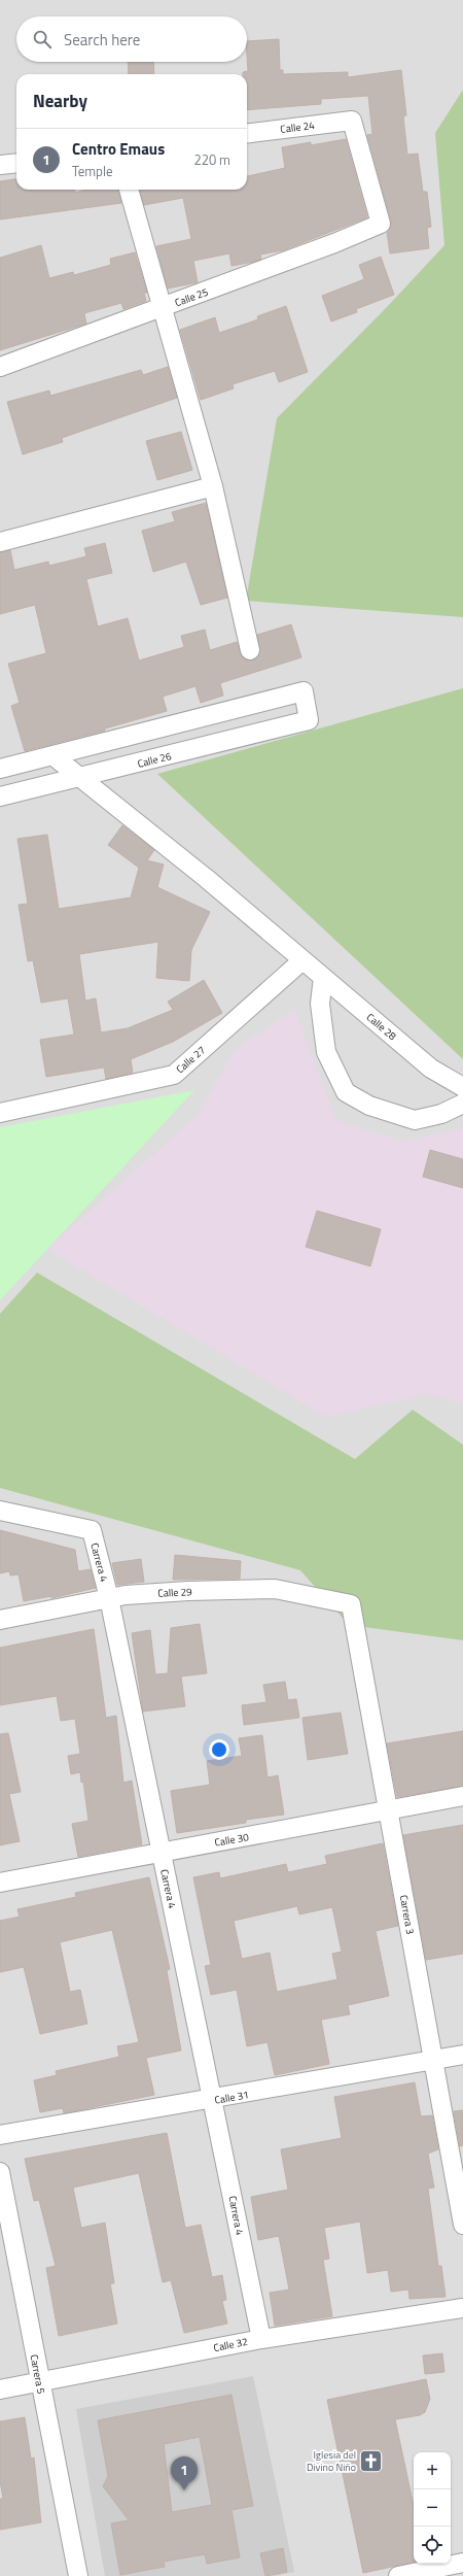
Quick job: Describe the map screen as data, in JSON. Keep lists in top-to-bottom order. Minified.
{"streets":{"street":["Calle 24","Calle 25","Calle 26","Calle 28","Calle 27","Carrera 4","Calle 29","Calle 30","Carrera 3","Calle 31","Calle 32","Carrera 5"]},"crossings":[["Calle 24","Calle 25"],["Calle 26","Calle 28"],["Calle 28","Calle 27"],["Carrera 4","Calle 29"],["Carrera 4","Calle 30"],["Carrera 4","Calle 31"],["Carrera 4","Calle 32"],["Calle 29","Carrera 3"],["Calle 30","Carrera 3"],["Carrera 3","Calle 31"],["Calle 32","Carrera 5"]],"places":{"church":["Iglesia del Divino Niño"]},"page":{"search":"Search here","heading":"Nearby","list":[{"mark":"1","name":"Centro Emaus","note":"Temple","value":"220 m"}],"map_buttons":["+","−"],"pins":"1"}}
